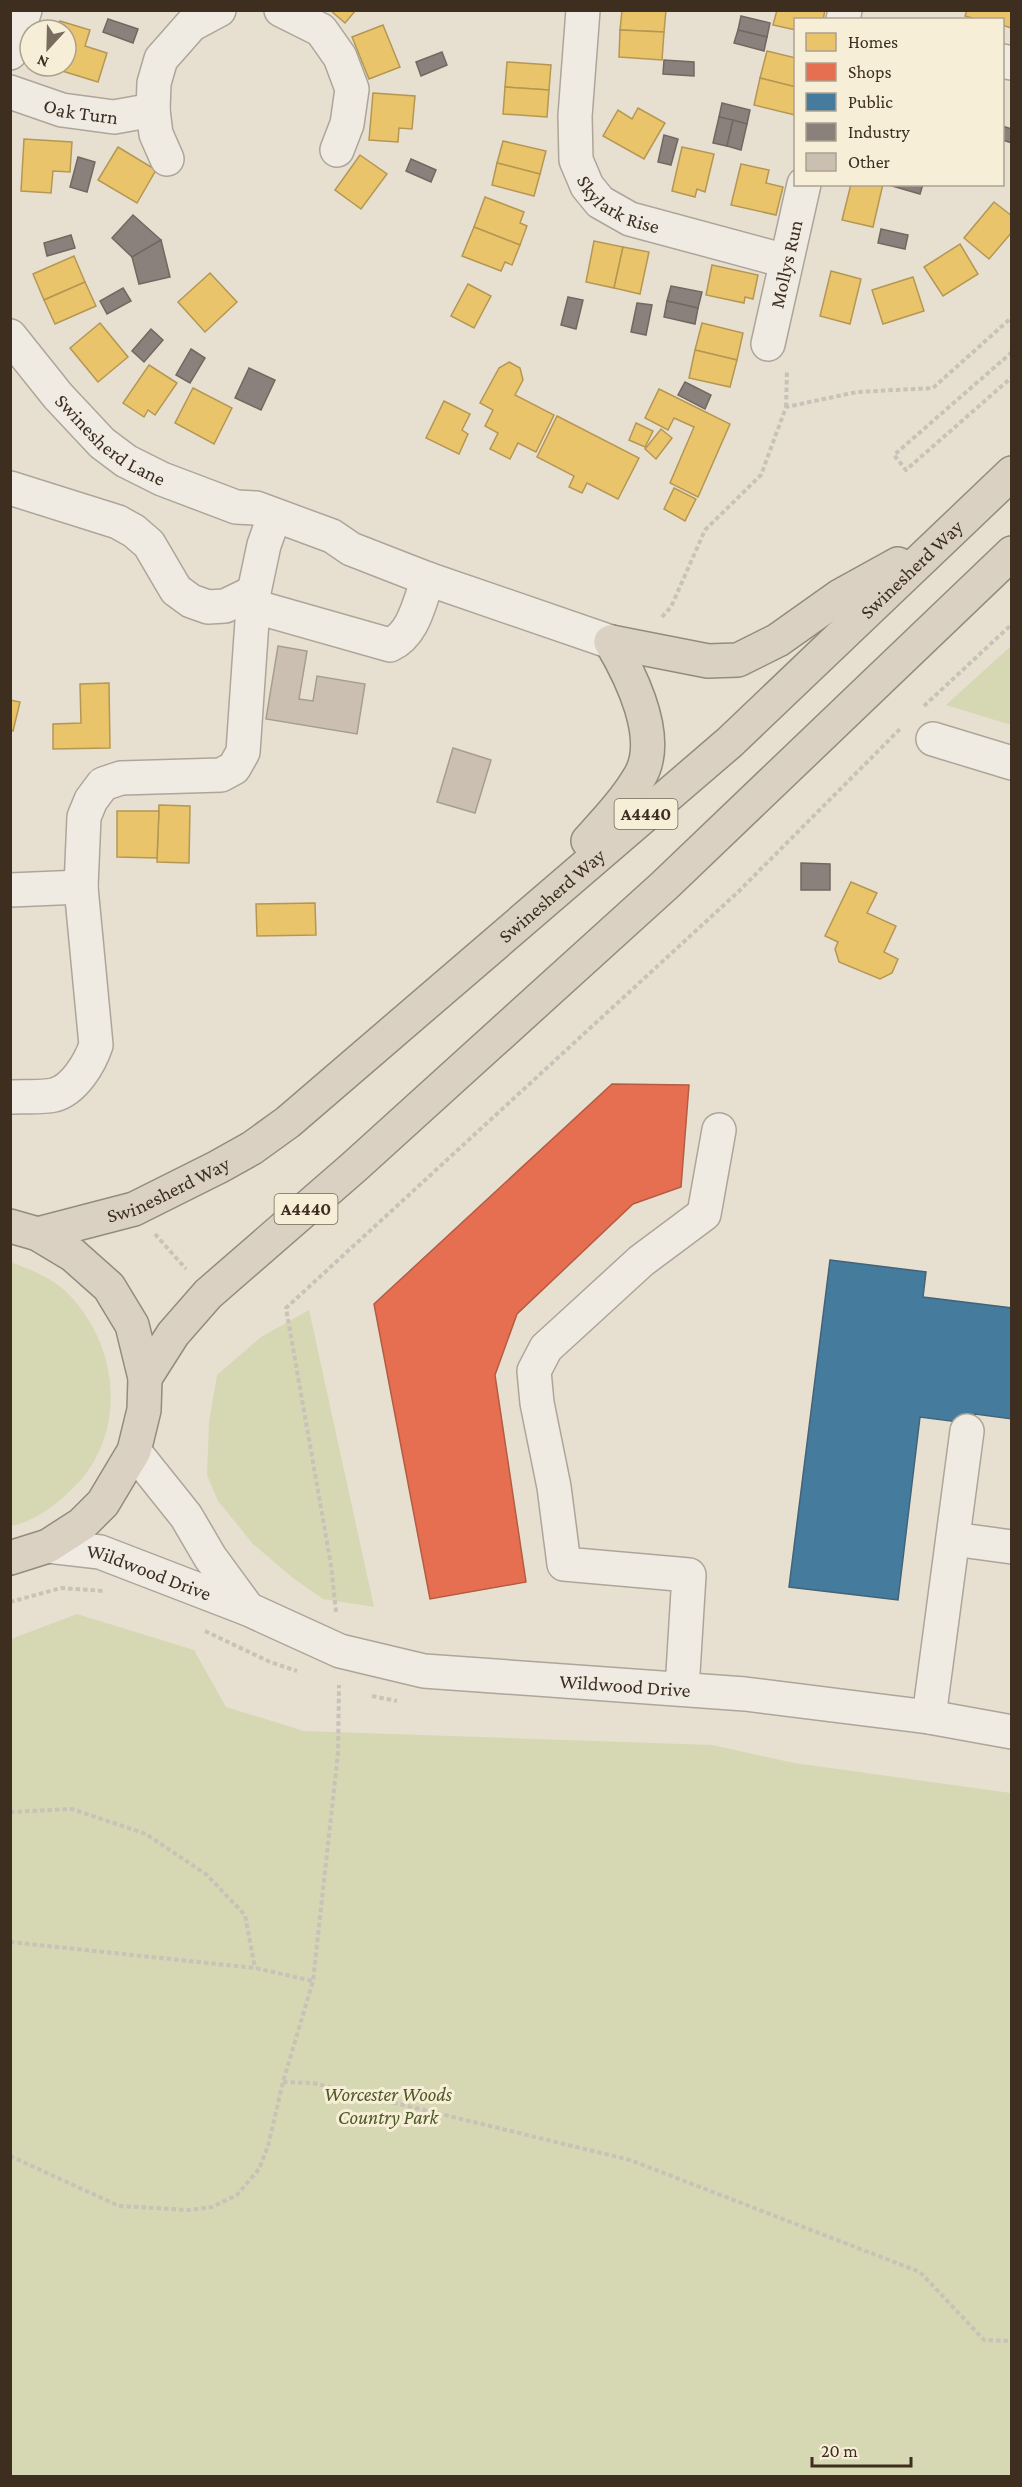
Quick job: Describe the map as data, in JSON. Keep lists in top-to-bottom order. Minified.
{"streets":{"highway":["Swinesherd Way","A4440"],"street":["Oak Turn","Skylark Rise","Mollys Run","Swinesherd Lane","Wildwood Drive"]},"crossings":[["Skylark Rise","Mollys Run"]],"parks":["Worcester Woods Country Park"],"legend":["Homes","Shops","Public","Industry","Other"],"scale_bar":"20 m","north":"bottom"}
